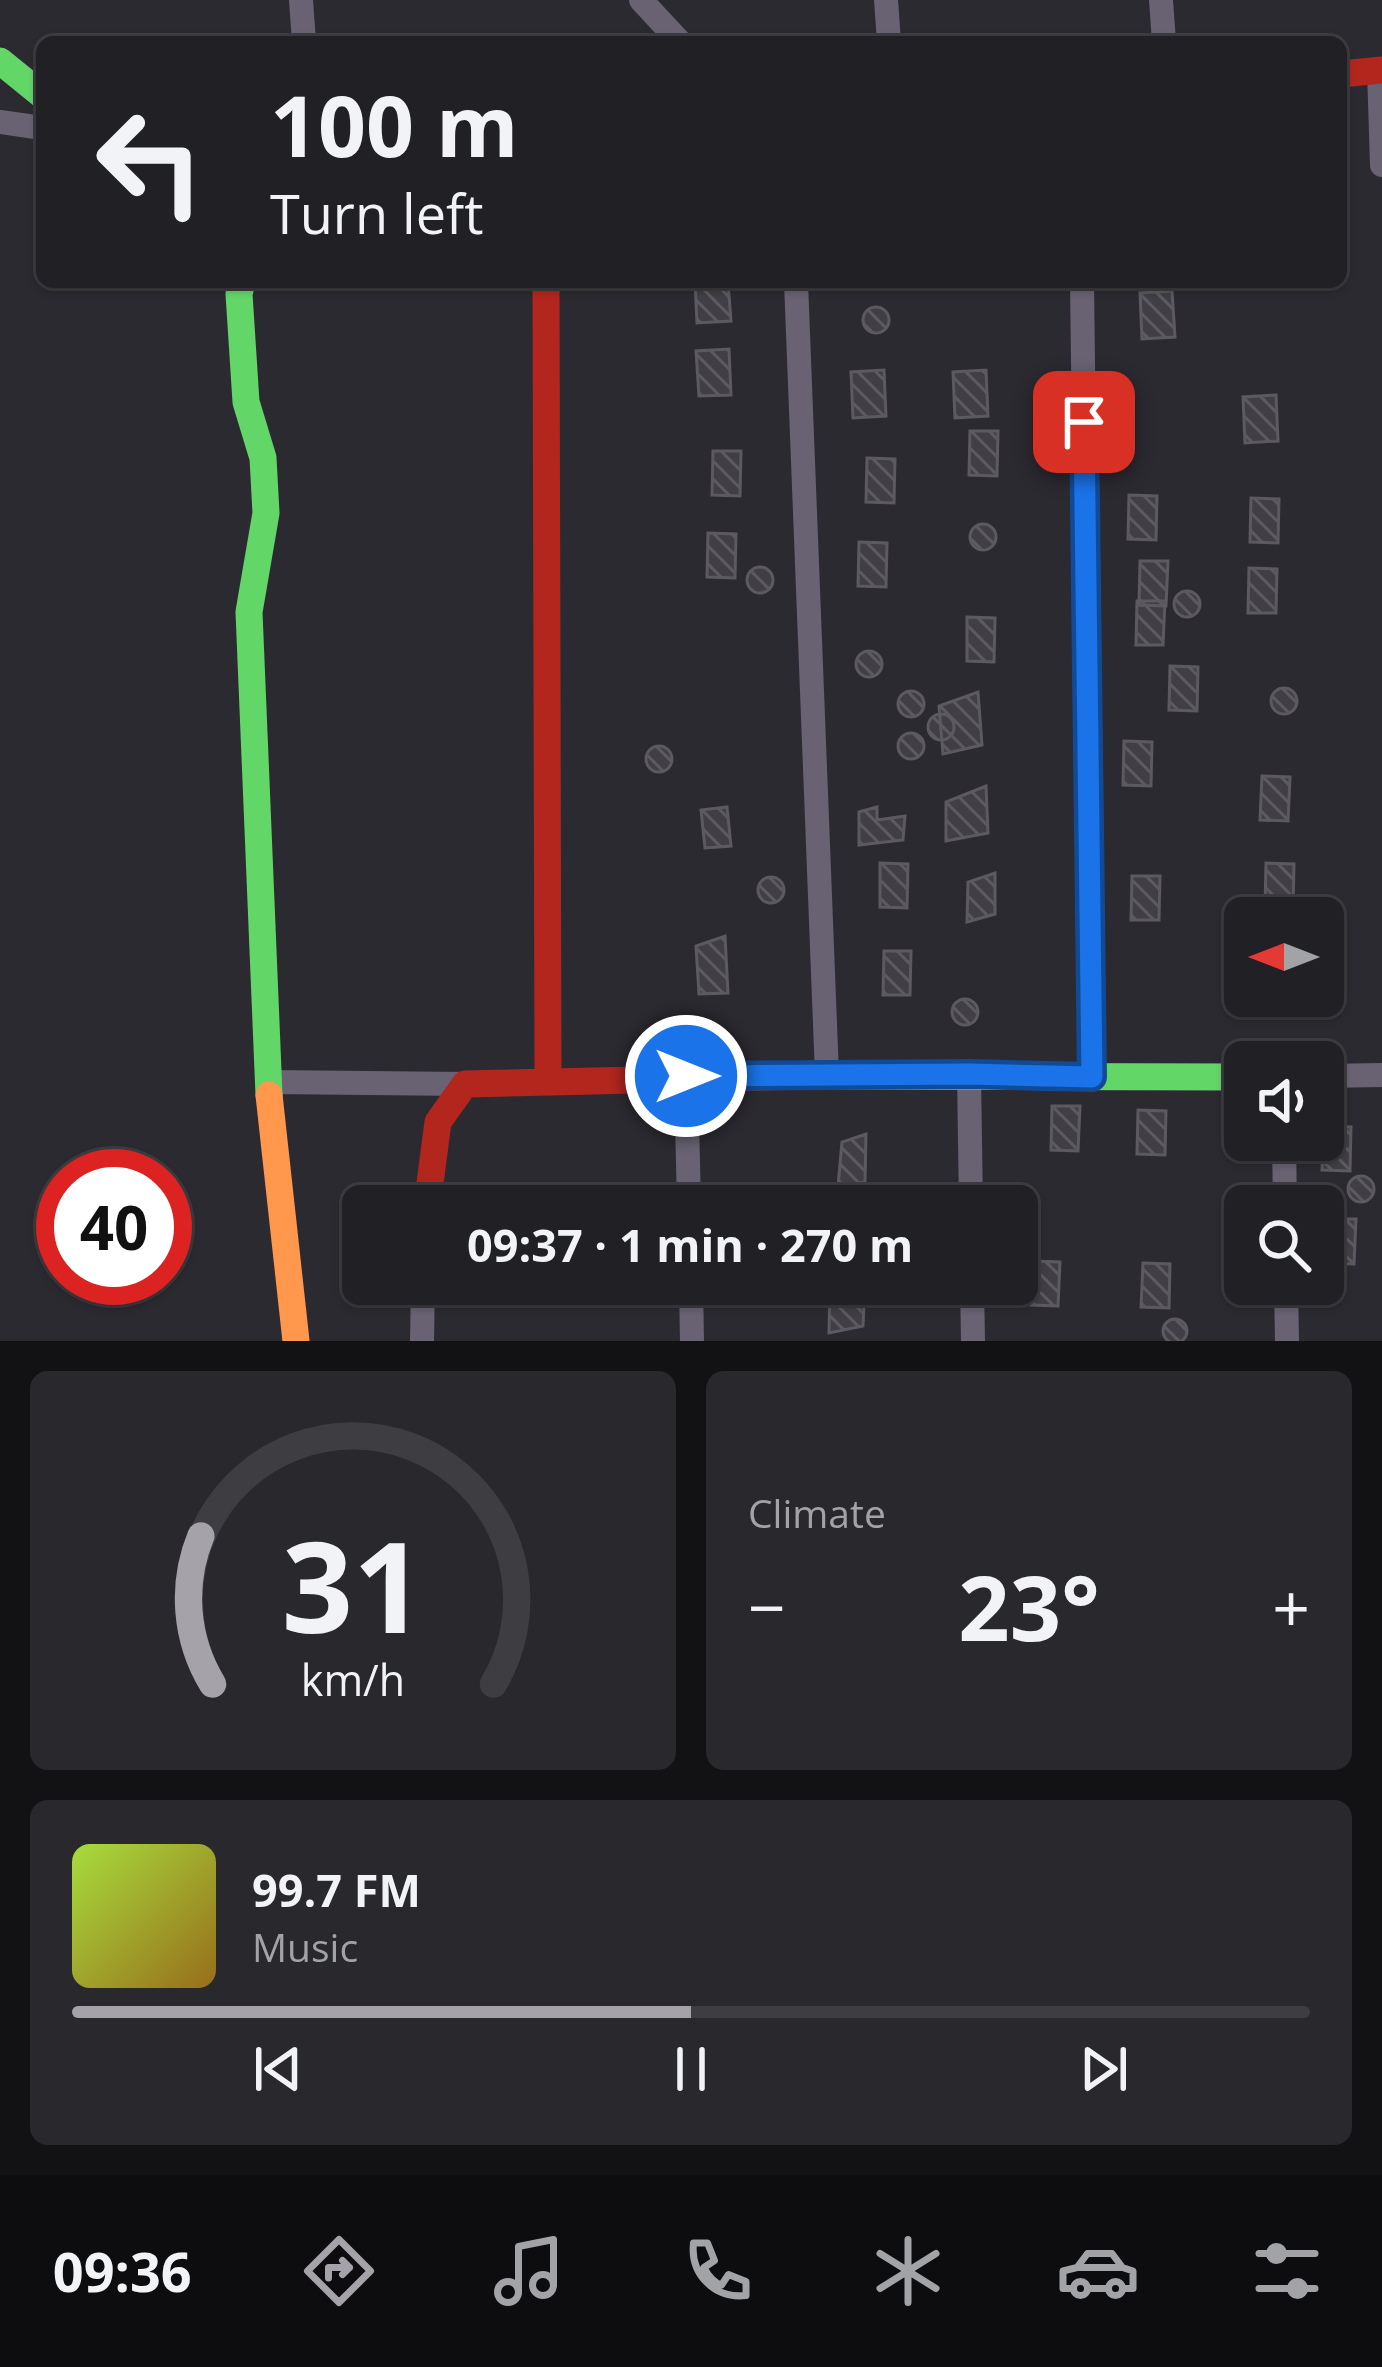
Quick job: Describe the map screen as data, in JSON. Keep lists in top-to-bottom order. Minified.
{"north":"left","page":{"turn":["100 m","Turn left"],"limit":"40","trip":"09:37 · 1 min · 270 m","tile":"Climate","heat":["−","23°","+"],"song":["99.7 FM","Music"],"tabs":"09:36","gauge":["31","km/h"]}}
